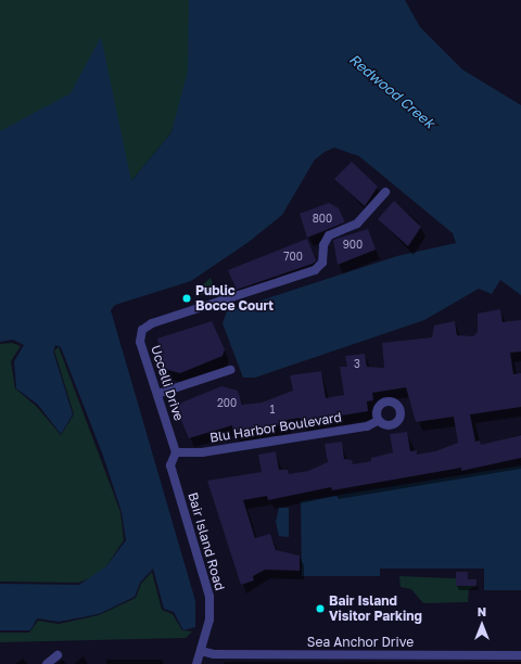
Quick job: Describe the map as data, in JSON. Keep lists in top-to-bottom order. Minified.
{"streets":{"street":["Uccelli Drive","Blu Harbor Boulevard","Bair Island Road","Sea Anchor Drive"]},"crossings":[["Uccelli Drive","Blu Harbor Boulevard"],["Uccelli Drive","Bair Island Road"],["Blu Harbor Boulevard","Bair Island Road"],["Bair Island Road","Sea Anchor Drive"]],"water":["Redwood Creek"],"places":["Public Bocce Court","Bair Island Visitor Parking"],"house_numbers":["800","900","700","3","200","1"],"north":"top"}
